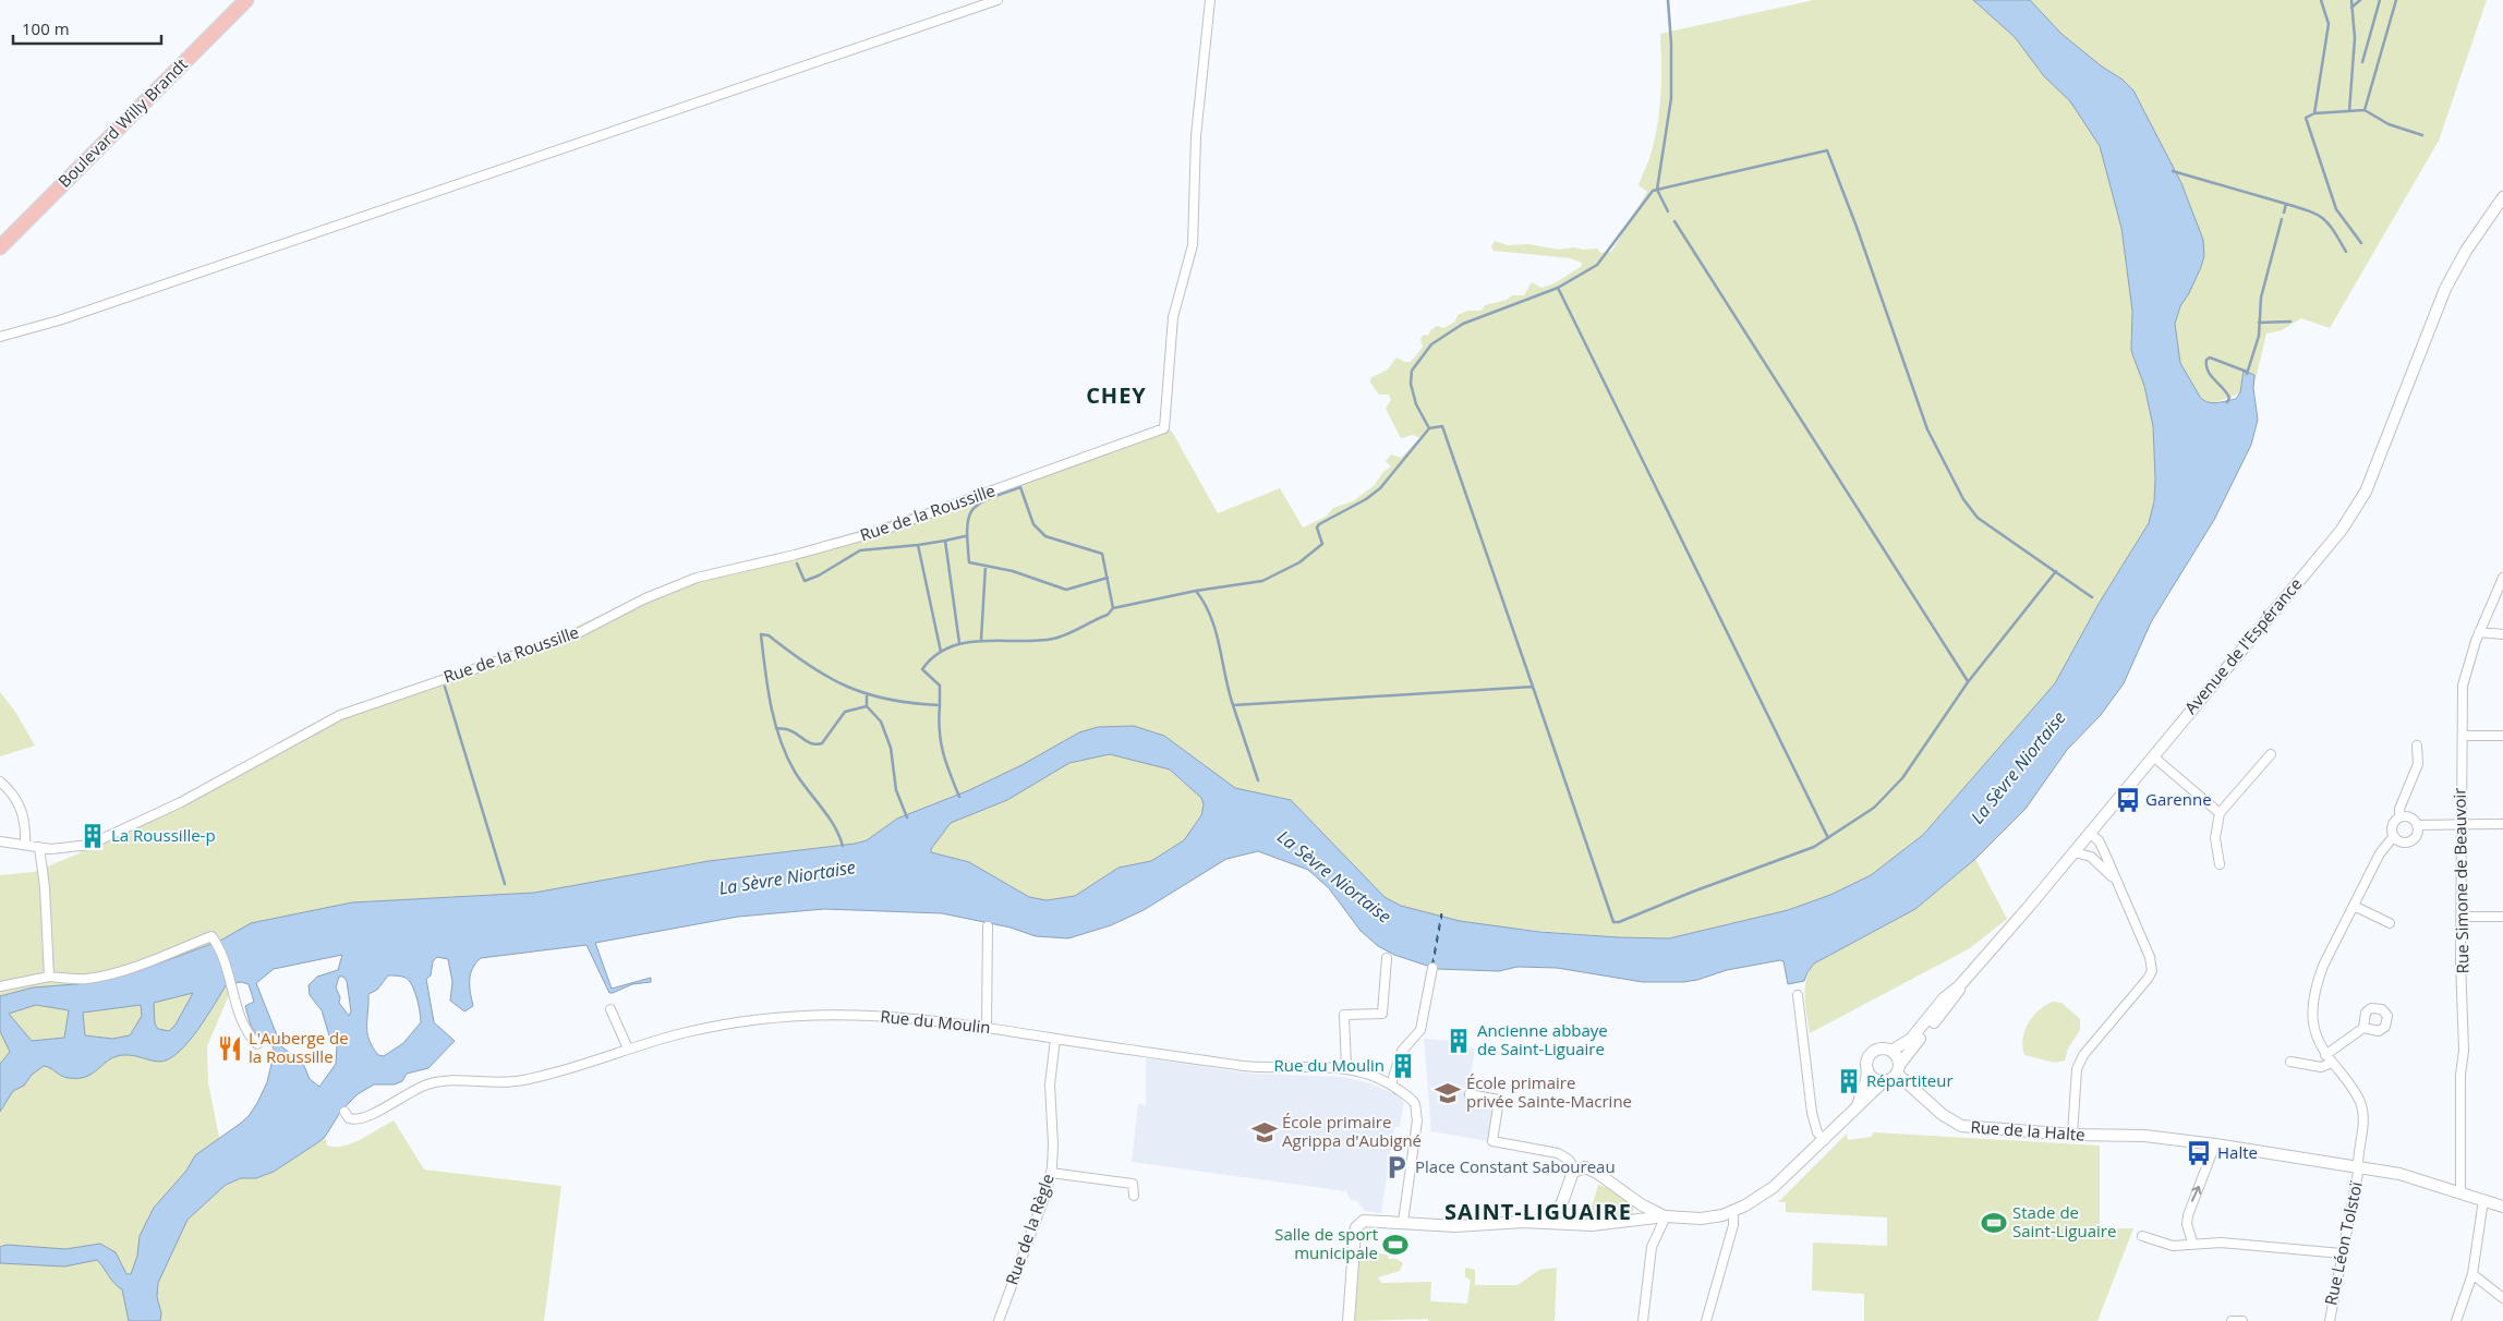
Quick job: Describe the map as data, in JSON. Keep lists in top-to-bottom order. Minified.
{"streets":{"main road":["Boulevard Willy Brandt"],"street":["Rue de la Roussille","Avenue de l'Espérance","Rue Simone de Beauvoir","Rue du Moulin","Rue de la Halte","Rue de la Règle","Rue Léon Tolstoï"]},"crossings":[["Avenue de l'Espérance","Rue de la Halte"],["Rue Simone de Beauvoir","Rue de la Halte"],["Rue du Moulin","Rue de la Règle"],["Rue de la Halte","Rue Léon Tolstoï"]],"districts":["CHEY","SAINT-LIGUAIRE"],"water":["La Sèvre Niortaise"],"places":{"bus stop":["Garenne","Halte"],"building":["La Roussille-p","Ancienne abbaye de Saint-Liguaire","Rue du Moulin","Répartiteur"],"restaurant":["L'Auberge de la Roussille"],"school or university":["École primaire privée Sainte-Macrine","École primaire Agrippa d'Aubigné"],"parking":["Place Constant Saboureau"],"sports":["Stade de Saint-Liguaire","Salle de sport municipale"]},"scale_bar":"100 m"}
